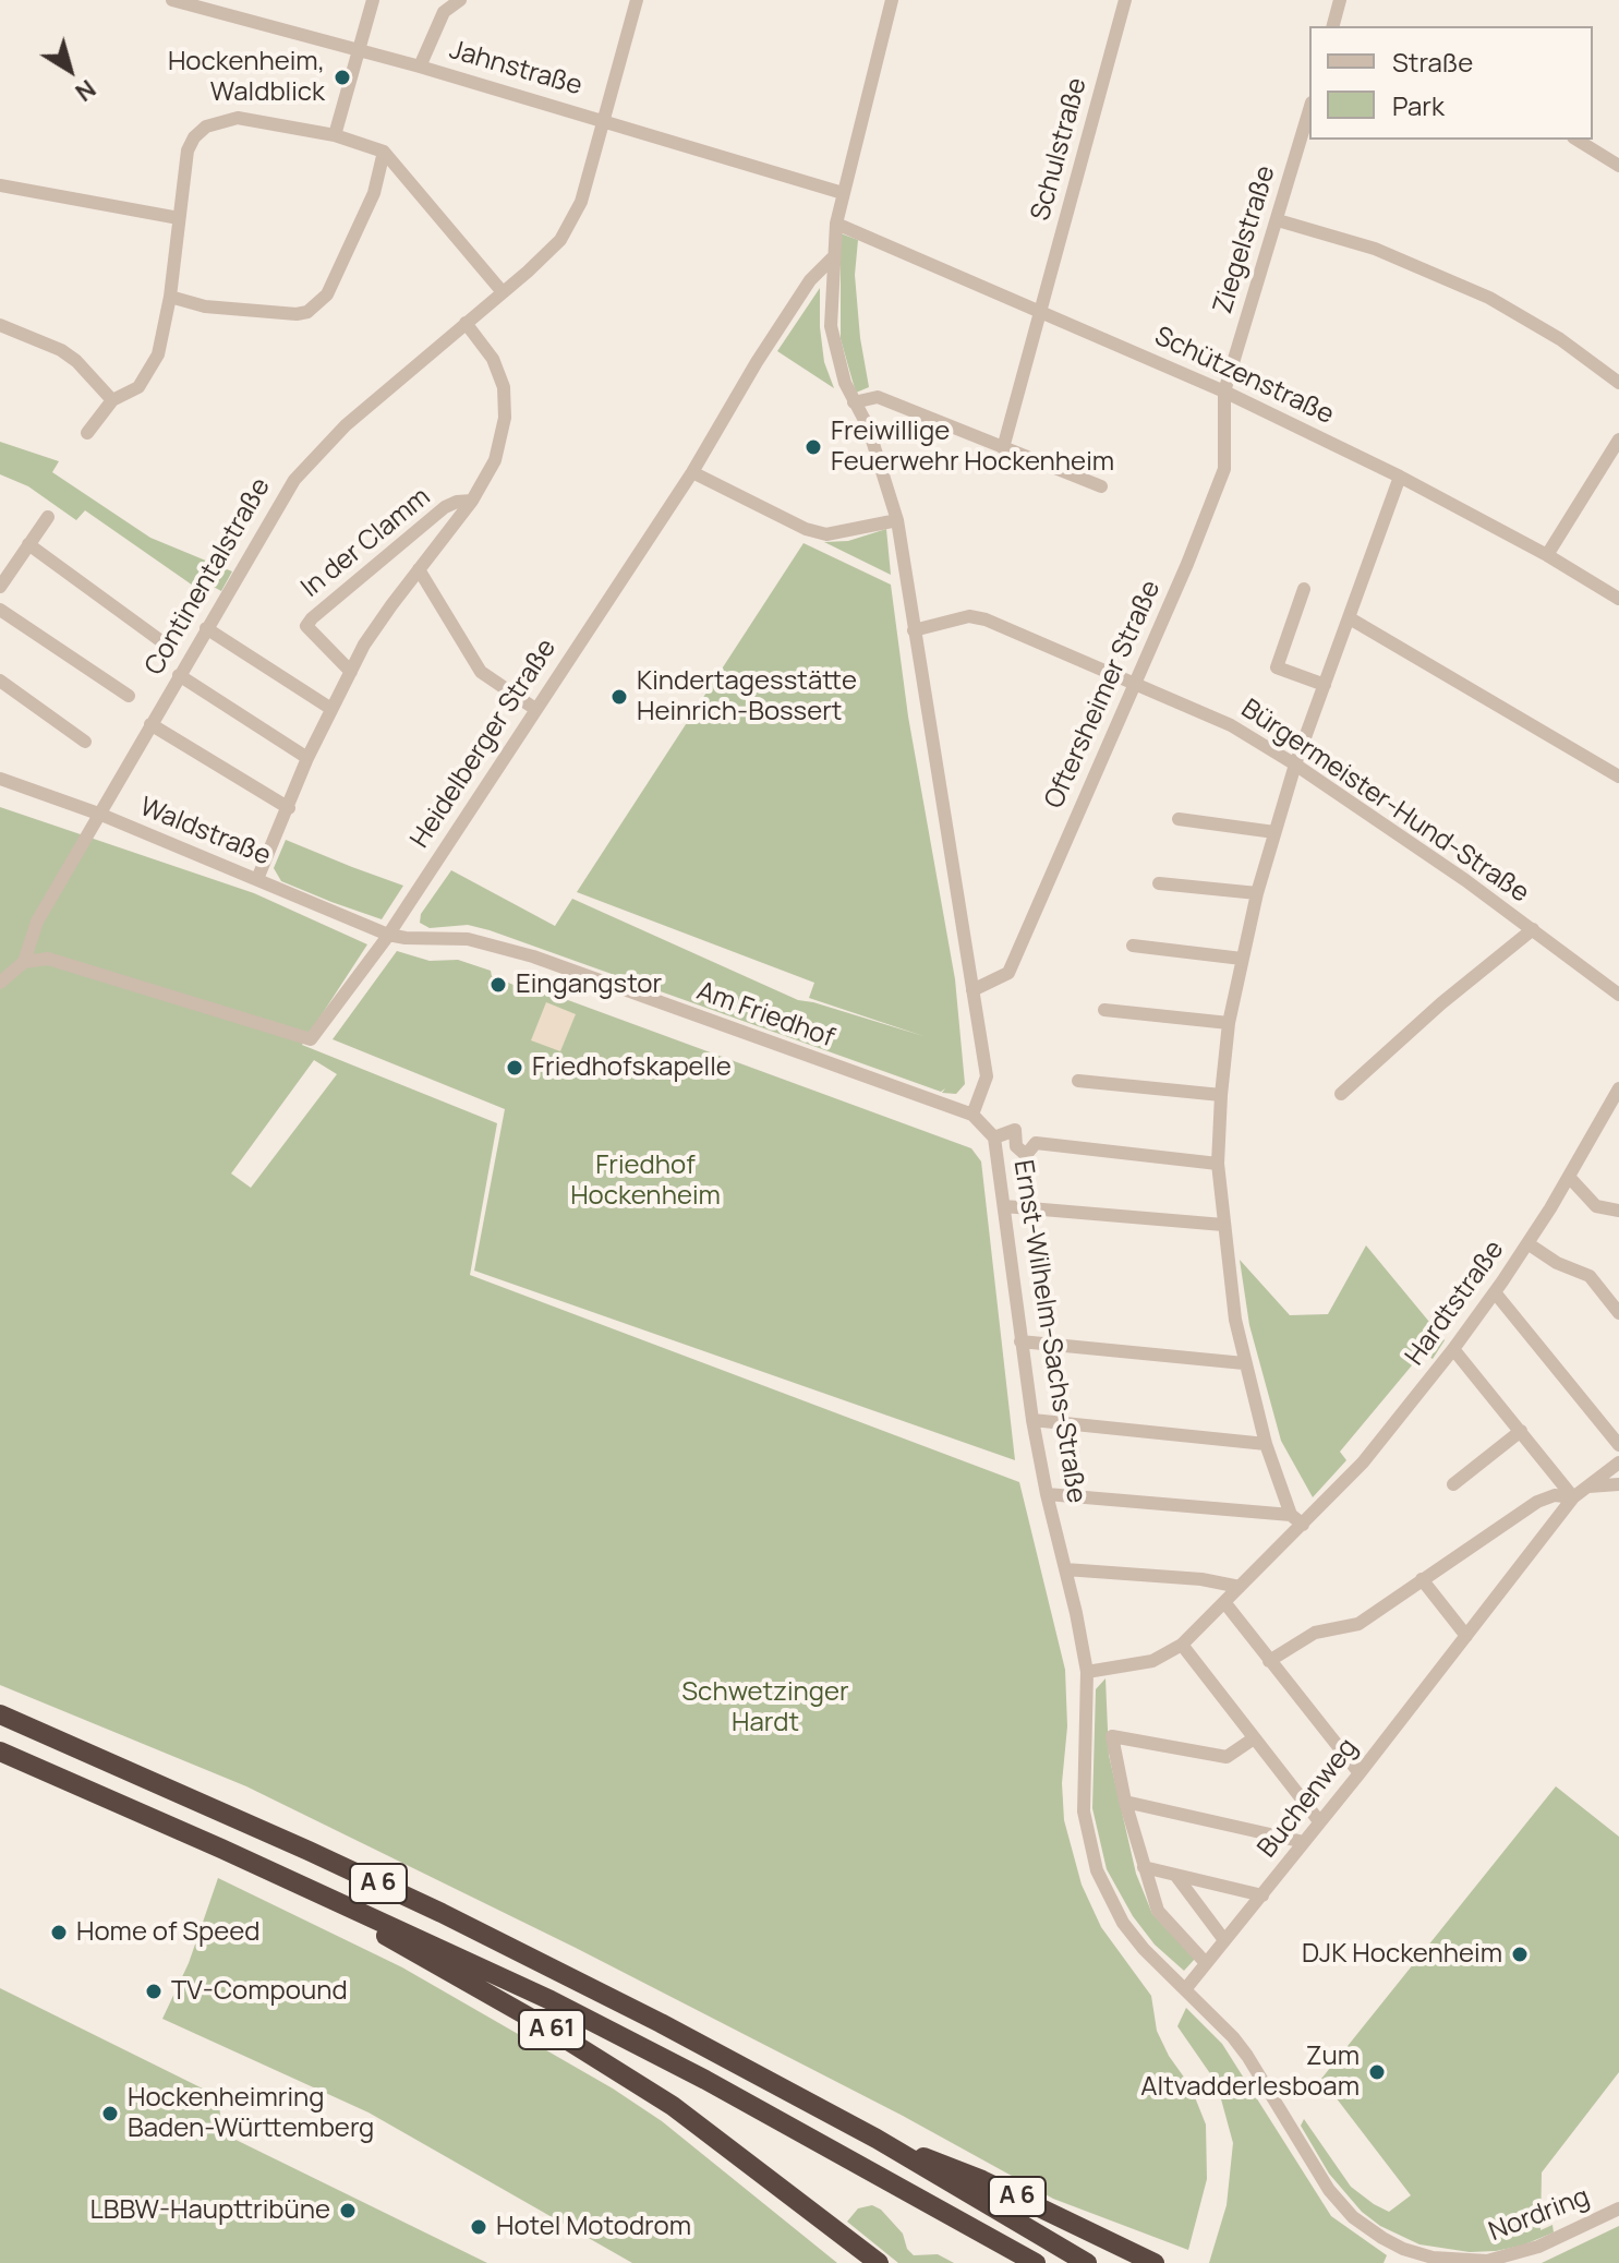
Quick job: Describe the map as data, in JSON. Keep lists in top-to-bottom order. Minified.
{"streets":{"highway":["A 6","A 61"],"street":["Jahnstraße","Schulstraße","Ziegelstraße","Schützenstraße","In der Clamm","Continentalstraße","Oftersheimer Straße","Heidelberger Straße","Bürgermeister-Hund-Straße","Waldstraße","Am Friedhof","Hardtstraße","Ernst-Wilhelm-Sachs-Straße","Buchenweg","Nordring"]},"crossings":[["Jahnstraße","Continentalstraße"],["Schulstraße","Schützenstraße"],["Ziegelstraße","Schützenstraße"],["Ziegelstraße","Oftersheimer Straße"],["Schützenstraße","Oftersheimer Straße"],["In der Clamm","Continentalstraße"],["In der Clamm","Heidelberger Straße"],["In der Clamm","Waldstraße"],["Continentalstraße","Heidelberger Straße"],["Continentalstraße","Waldstraße"],["Oftersheimer Straße","Bürgermeister-Hund-Straße"],["Heidelberger Straße","Waldstraße"],["Heidelberger Straße","Am Friedhof"],["Waldstraße","Am Friedhof"],["Am Friedhof","Ernst-Wilhelm-Sachs-Straße"],["Ernst-Wilhelm-Sachs-Straße","Buchenweg"],["Ernst-Wilhelm-Sachs-Straße","Nordring"],["Buchenweg","Nordring"],["A 6","A 61"]],"parks":["Friedhof Hockenheim","Schwetzinger Hardt"],"places":["Hockenheim, Waldblick","Freiwillige Feuerwehr Hockenheim","Kindertagesstätte Heinrich-Bossert","Eingangstor","Friedhofskapelle","Home of Speed","DJK Hockenheim","TV-Compound","Zum Altvadderlesboam","Hockenheimring Baden-Württemberg","LBBW-Haupttribüne","Hotel Motodrom"],"legend":["Straße","Park"],"north":"bottom right"}
